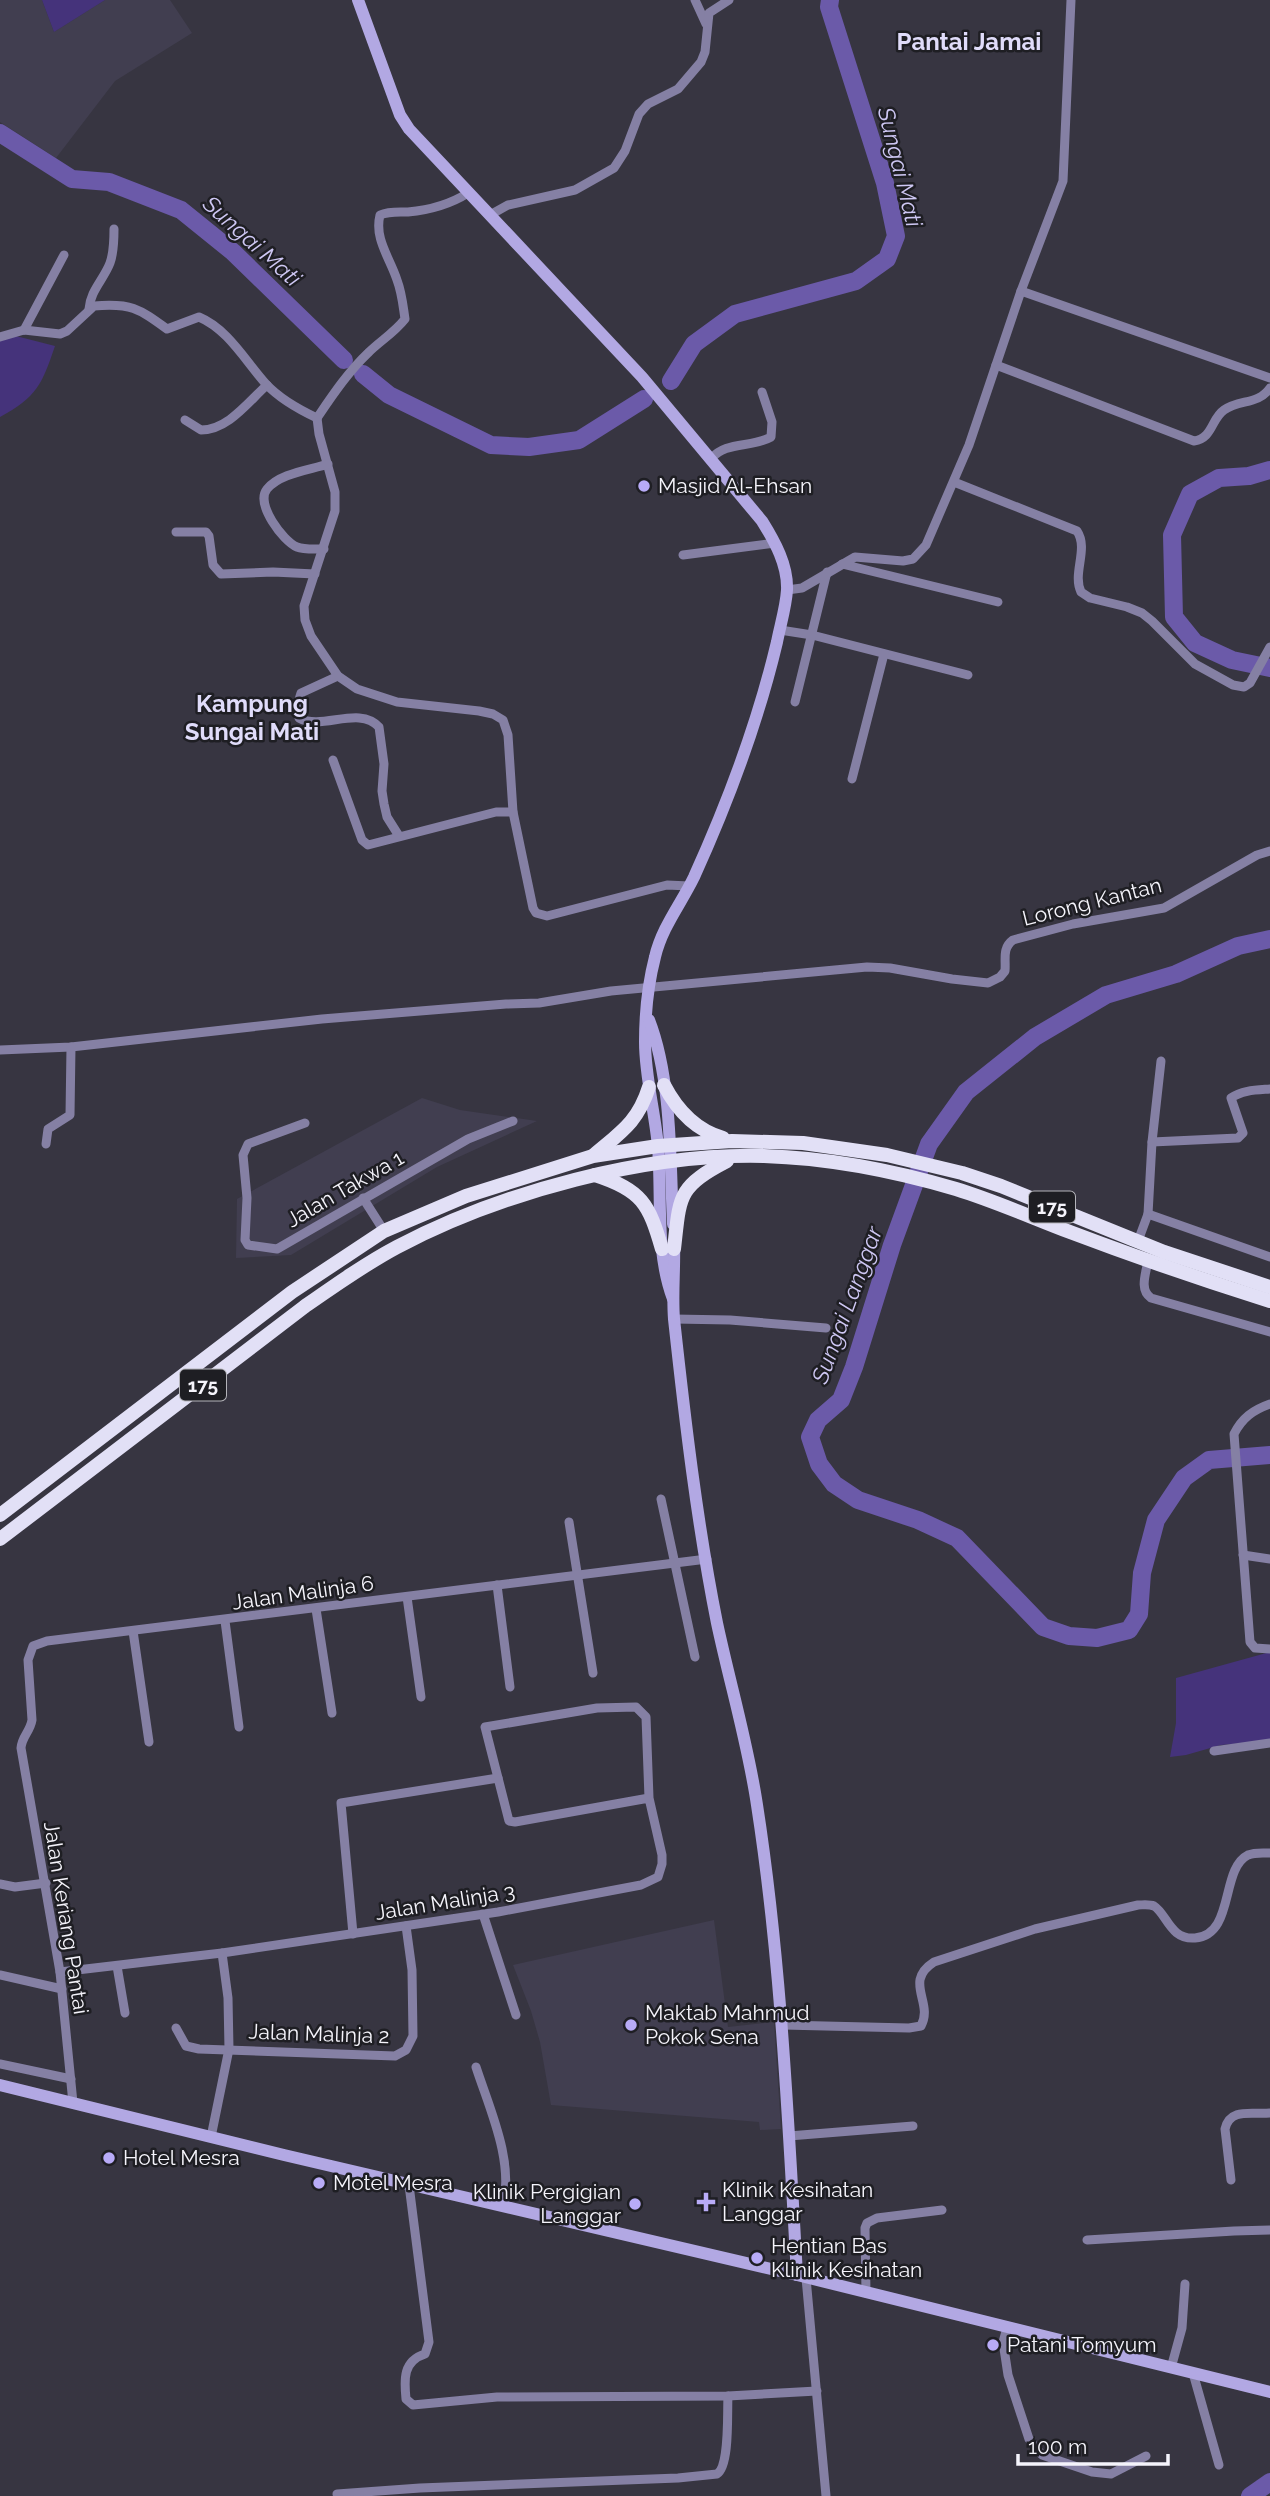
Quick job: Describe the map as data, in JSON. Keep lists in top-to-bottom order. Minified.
{"streets":{"highway":["175"],"street":["Lorong Kantan","Jalan Takwa 1","Jalan Malinja 6","Jalan Malinja 3","Jalan Keriang Pantai","Jalan Malinja 2"]},"crossings":[["Jalan Malinja 6","Jalan Keriang Pantai"],["Jalan Malinja 3","Jalan Keriang Pantai"],["Jalan Malinja 3","Jalan Malinja 2"]],"districts":["Pantai Jamai","Kampung Sungai Mati"],"water":["Sungai Mati","Sungai Langgar"],"places":{"other":["Masjid Al-Ehsan","Maktab Mahmud Pokok Sena","Hotel Mesra","Motel Mesra","Klinik Pergigian Langgar","Hentian Bas Klinik Kesihatan","Patani Tomyum"],"health":["Klinik Kesihatan Langgar"]},"scale_bar":"100 m"}
